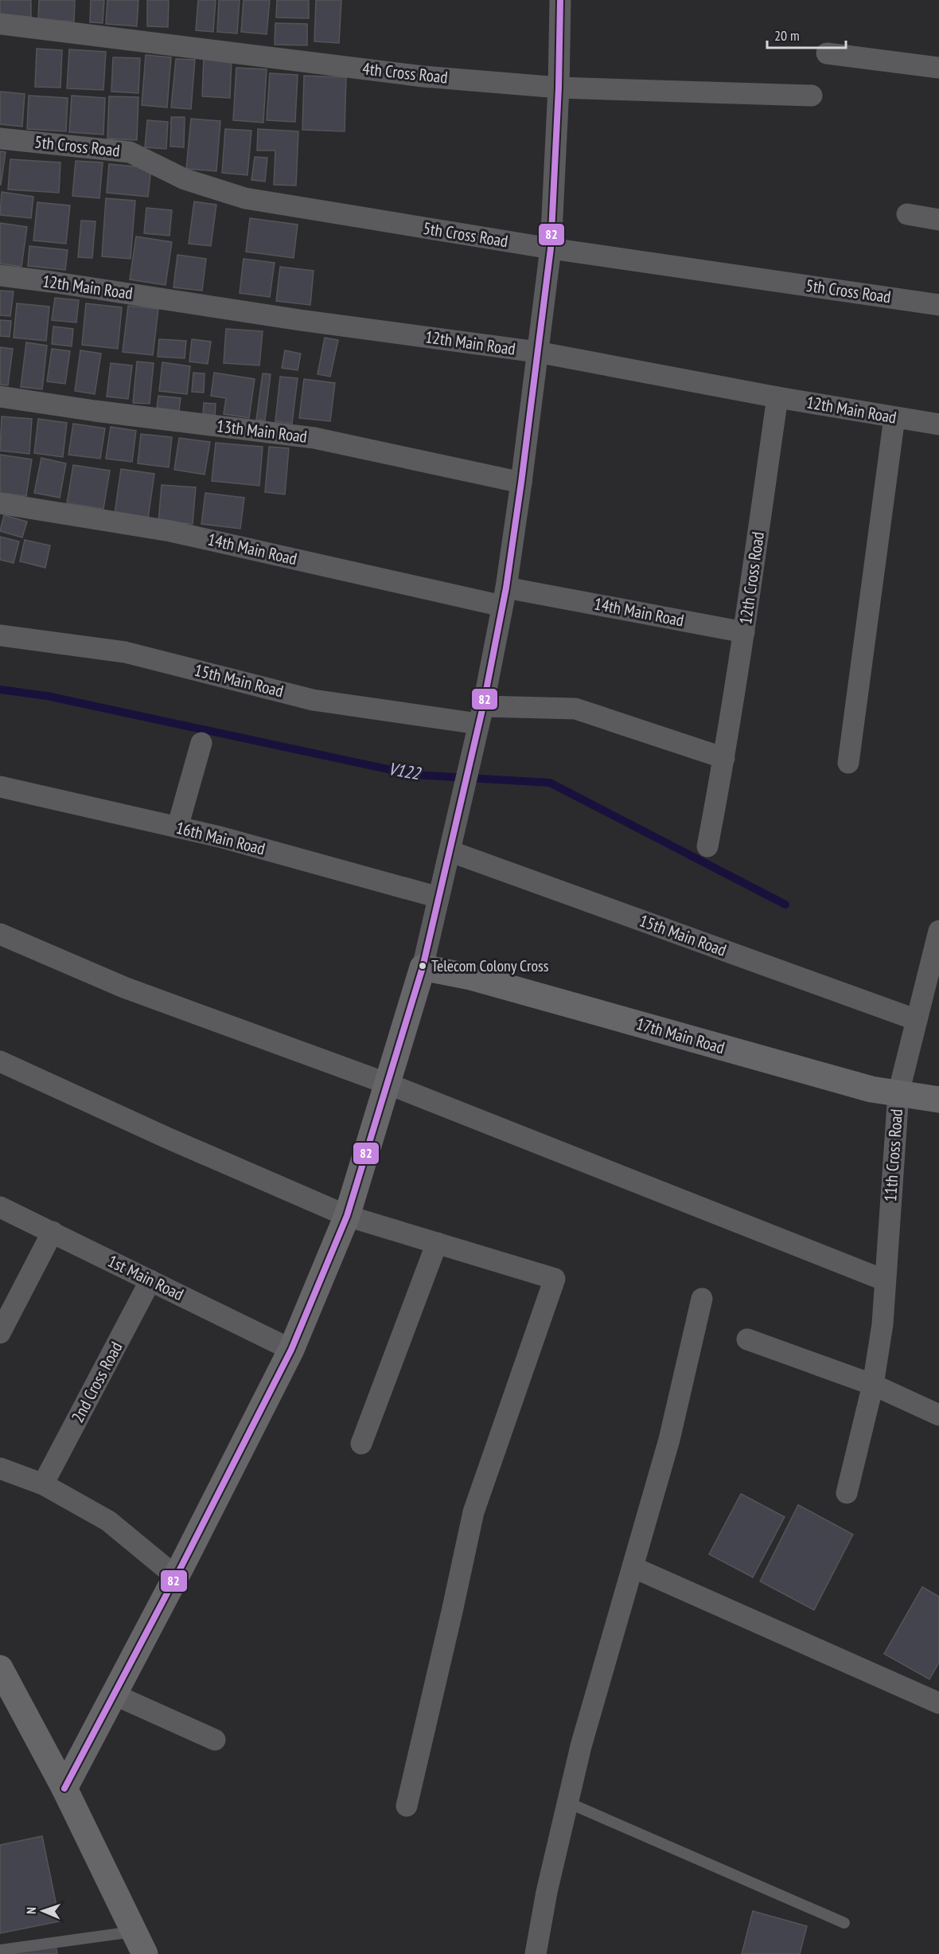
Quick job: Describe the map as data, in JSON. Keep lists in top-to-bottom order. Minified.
{"streets":{"street":["4th Cross Road","5th Cross Road","12th Main Road","13th Main Road","14th Main Road","12th Cross Road","15th Main Road","16th Main Road","17th Main Road","11th Cross Road","1st Main Road","2nd Cross Road"]},"crossings":[["12th Main Road","12th Cross Road"],["14th Main Road","12th Cross Road"],["12th Cross Road","15th Main Road"],["15th Main Road","11th Cross Road"],["17th Main Road","11th Cross Road"],["1st Main Road","2nd Cross Road"]],"water":["V122"],"places":["Telecom Colony Cross"],"lines":["transit line 82"],"scale_bar":"20 m","north":"left"}
